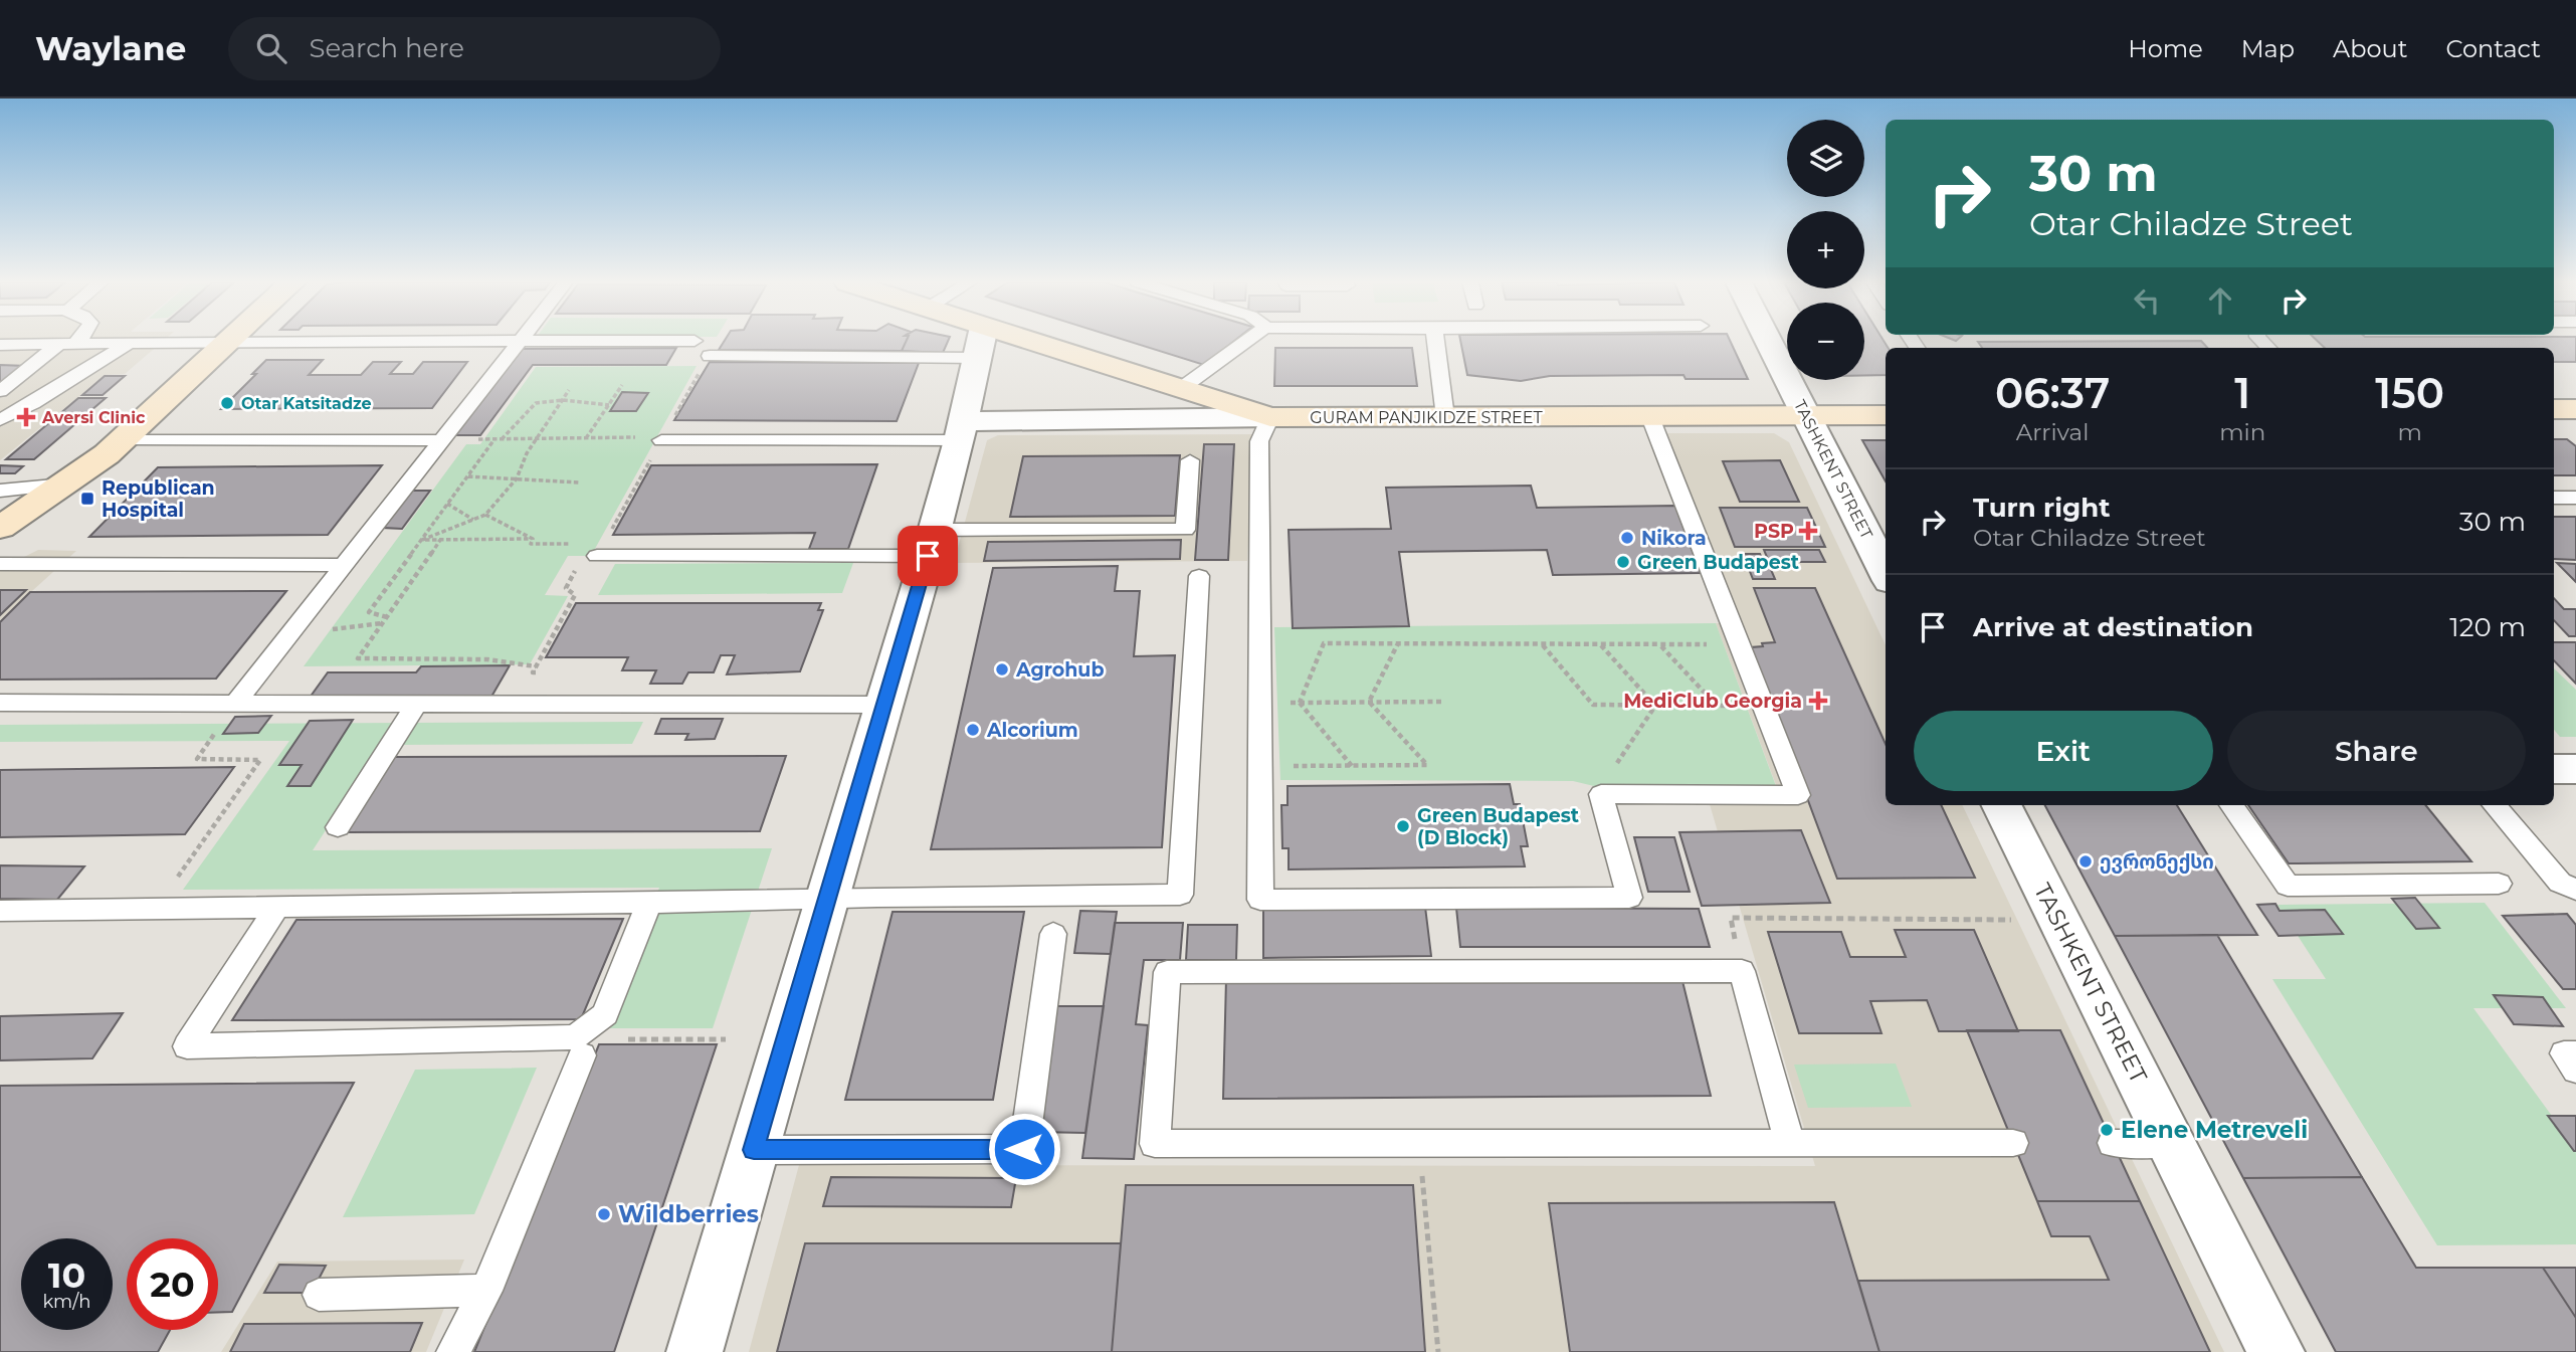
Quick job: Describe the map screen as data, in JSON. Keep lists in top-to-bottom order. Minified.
{"streets":{"main road":["GURAM PANJIKIDZE STREET"],"street":["TASHKENT STREET"]},"crossings":[["GURAM PANJIKIDZE STREET","TASHKENT STREET"]],"places":{"other":["Otar Katsitadze","Nikora","Green Budapest","Agrohub","Alcorium","Green Budapest (D Block)","ევრონექსი","Elene Metreveli","Wildberries"],"health":["Aversi Clinic","PSP","MediClub Georgia"],"transit":["Republican Hospital"]},"page":{"header":"Waylane","search":"Search here","nav":["Home","Map","About","Contact"],"map_buttons":["+","−"],"turn":["30 m","Otar Chiladze Street"],"eta":["06:37","Arrival","1","min","150","m"],"list":[{"name":"Turn right","note":"Otar Chiladze Street","value":"30 m"},{"name":"Arrive at destination","value":"120 m"}],"buttons":["Exit","Share"],"speed":"10 km/h","limit":"20"}}
